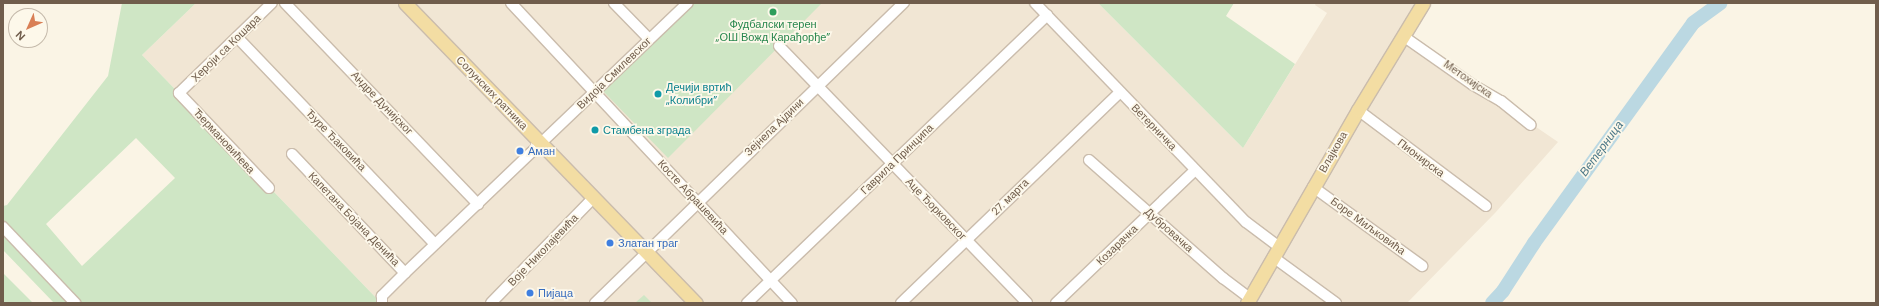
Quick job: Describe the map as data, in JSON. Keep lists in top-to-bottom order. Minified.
{"streets":{"main road":["Солунских ратника","Влајкова"],"street":["Хероји са Кошара","Видоја Смилевског","Метохијска","Андре Дунијског","Зејнела Ајдини","Ветерничка","Ђуре Ђаковића","Ђермановићева","Пионирска","Гаврила Принципа","Косте Абрашевића","27. марта","Аце Ђорковског","Капетана Бојана Денића","Боре Миљковића","Дубровачка","Козарачка","Воје Николајевића"]},"crossings":[["Хероји са Кошара","Ђуре Ђаковића"],["Хероји са Кошара","Ђермановићева"],["Видоја Смилевског","Солунских ратника"],["Видоја Смилевског","Косте Абрашевића"],["Метохијска","Влајкова"],["Солунских ратника","Зејнела Ајдини"],["Солунских ратника","Воје Николајевића"],["Зејнела Ајдини","Косте Абрашевића"],["Зејнела Ајдини","Аце Ђорковског"],["Ветерничка","Влајкова"],["Ветерничка","Гаврила Принципа"],["Ветерничка","27. марта"],["Ветерничка","Козарачка"],["Влајкова","Пионирска"],["Влајкова","Боре Миљковића"],["Влајкова","Дубровачка"],["Гаврила Принципа","Косте Абрашевића"],["Гаврила Принципа","Аце Ђорковског"],["27. марта","Аце Ђорковског"],["Дубровачка","Козарачка"]],"water":["Ветерница"],"places":["Фудбалски терен „ОШ Вожд Карађорђе”","Дечији вртић „Колибри”","Стамбена зграда","Аман","Златан траг","Пијаца"],"north":"bottom left"}
